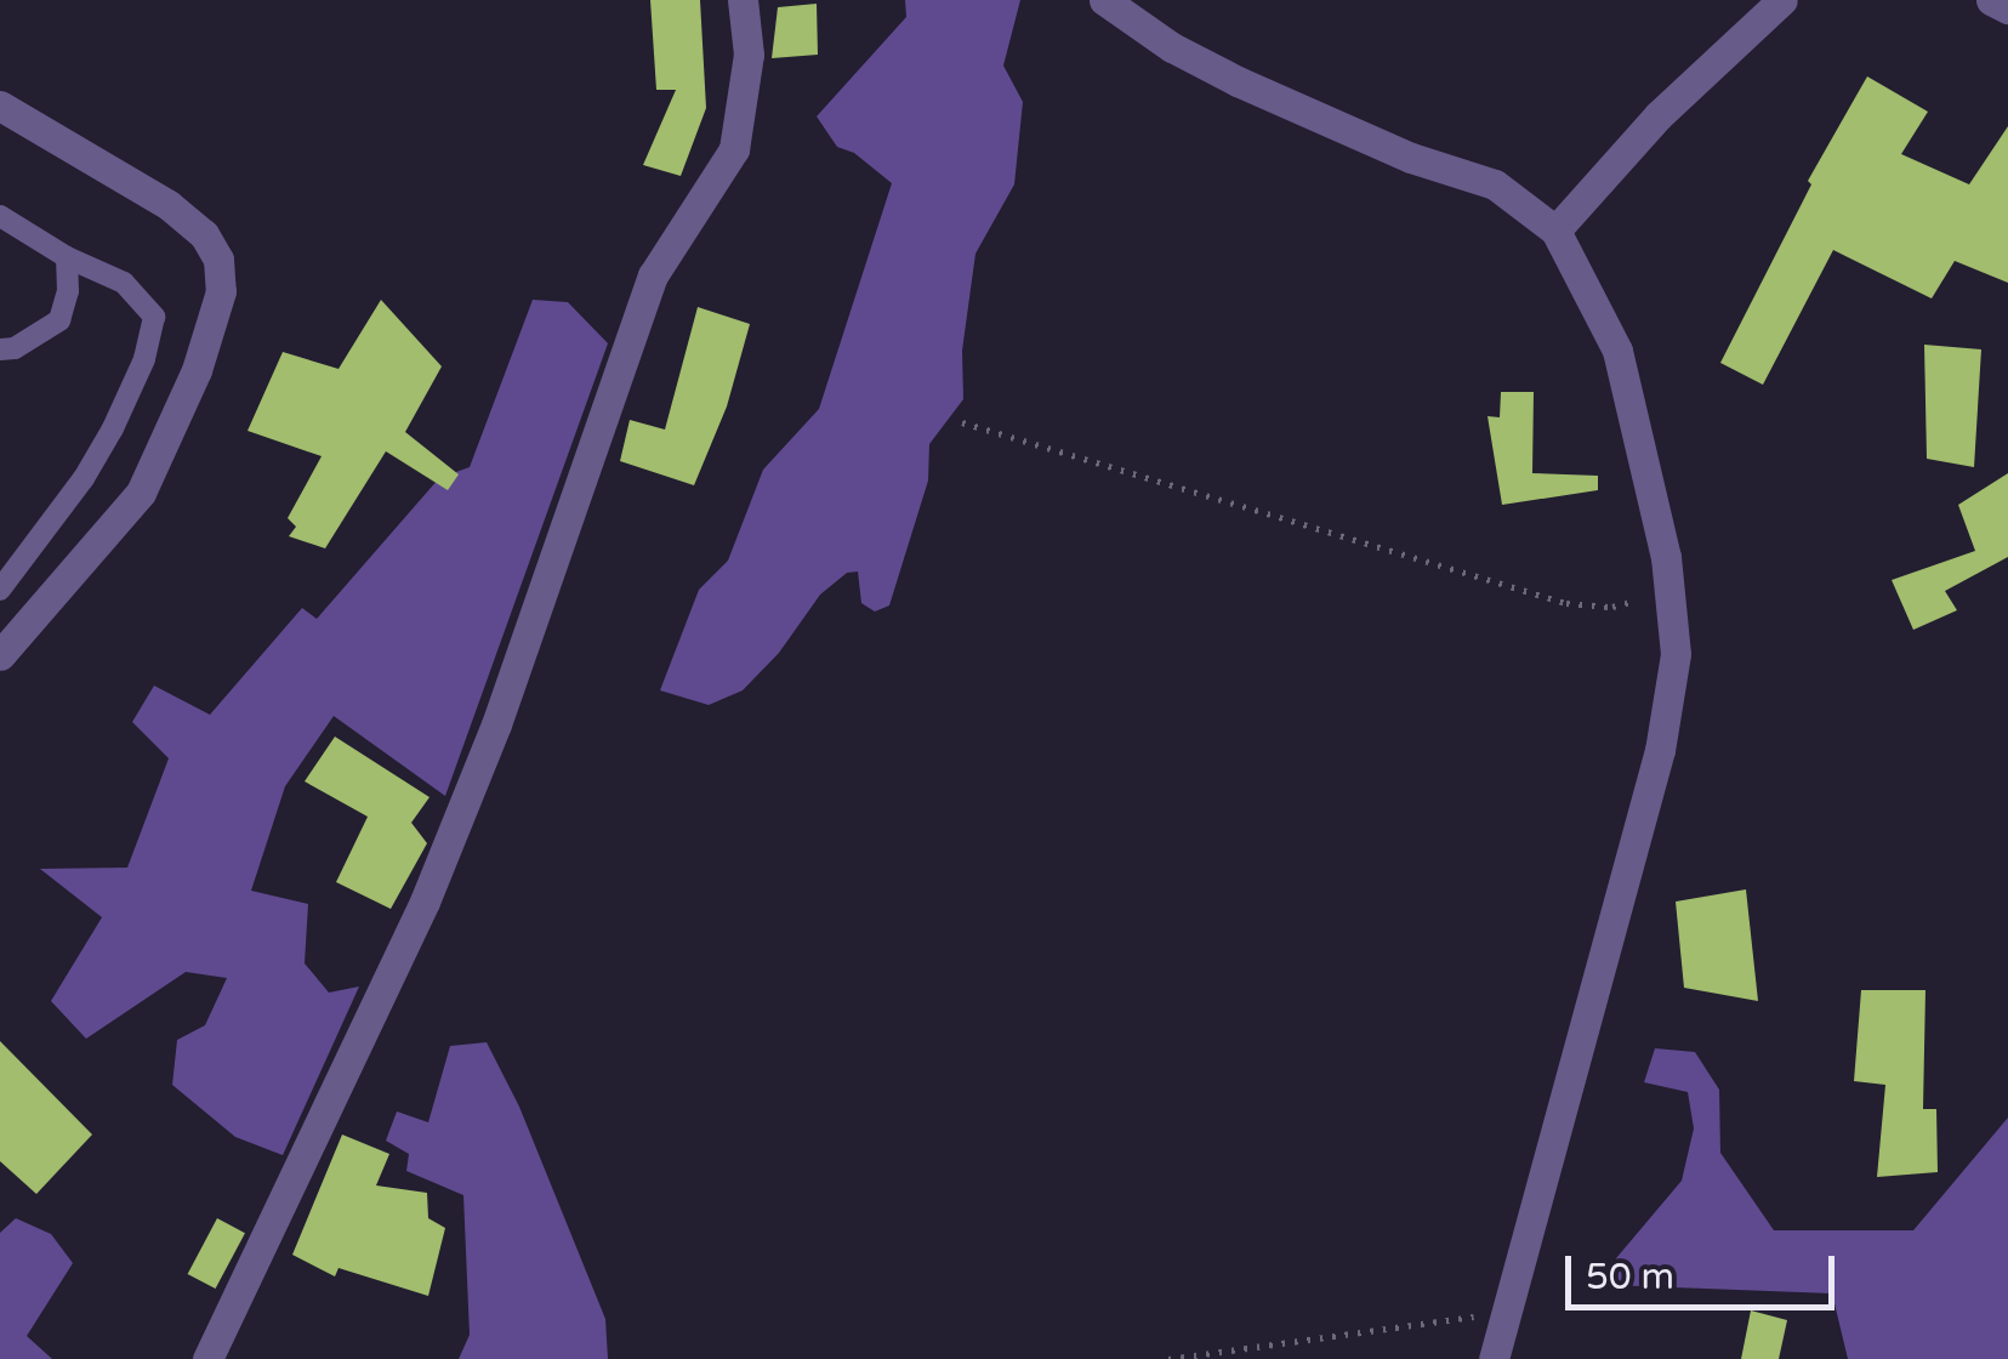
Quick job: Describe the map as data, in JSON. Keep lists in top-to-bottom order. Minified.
{"scale_bar":"50 m"}
